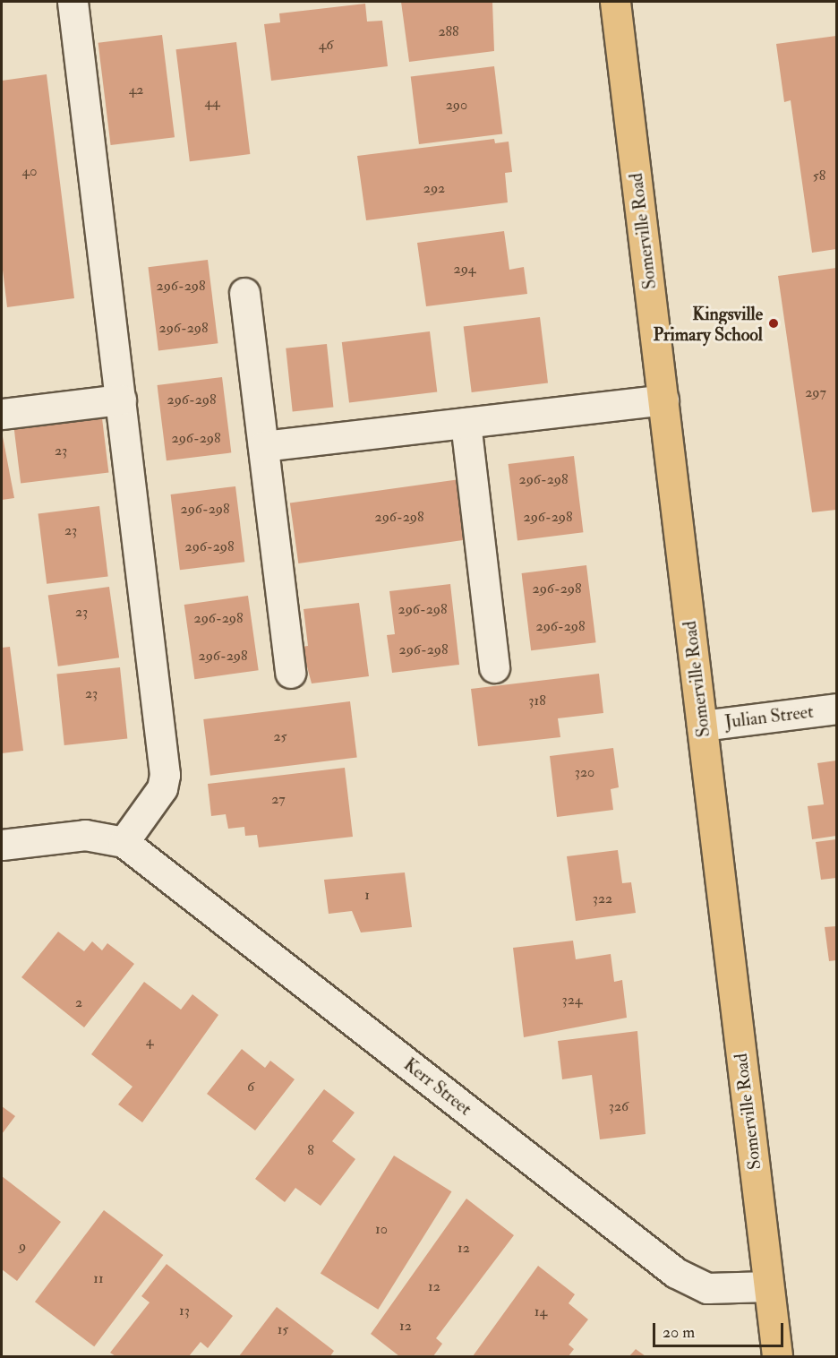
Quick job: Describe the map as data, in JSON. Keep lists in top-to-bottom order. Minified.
{"streets":{"main road":["Somerville Road"],"street":["Julian Street","Kerr Street"]},"crossings":[["Somerville Road","Julian Street"],["Somerville Road","Kerr Street"]],"places":["Kingsville Primary School"],"house_numbers":["288","46","42","44","290","40","58","292","294","296-298","296-298","297","296-298","296-298","23","296-298","296-298","296-298","296-298","23","296-298","296-298","296-298","23","296-298","296-298","296-298","296-298","23","318","25","320","27","1","322","324","2","4","6","326","8","10","9","12","11","12","13","14","12","15"],"scale_bar":"20 m"}
